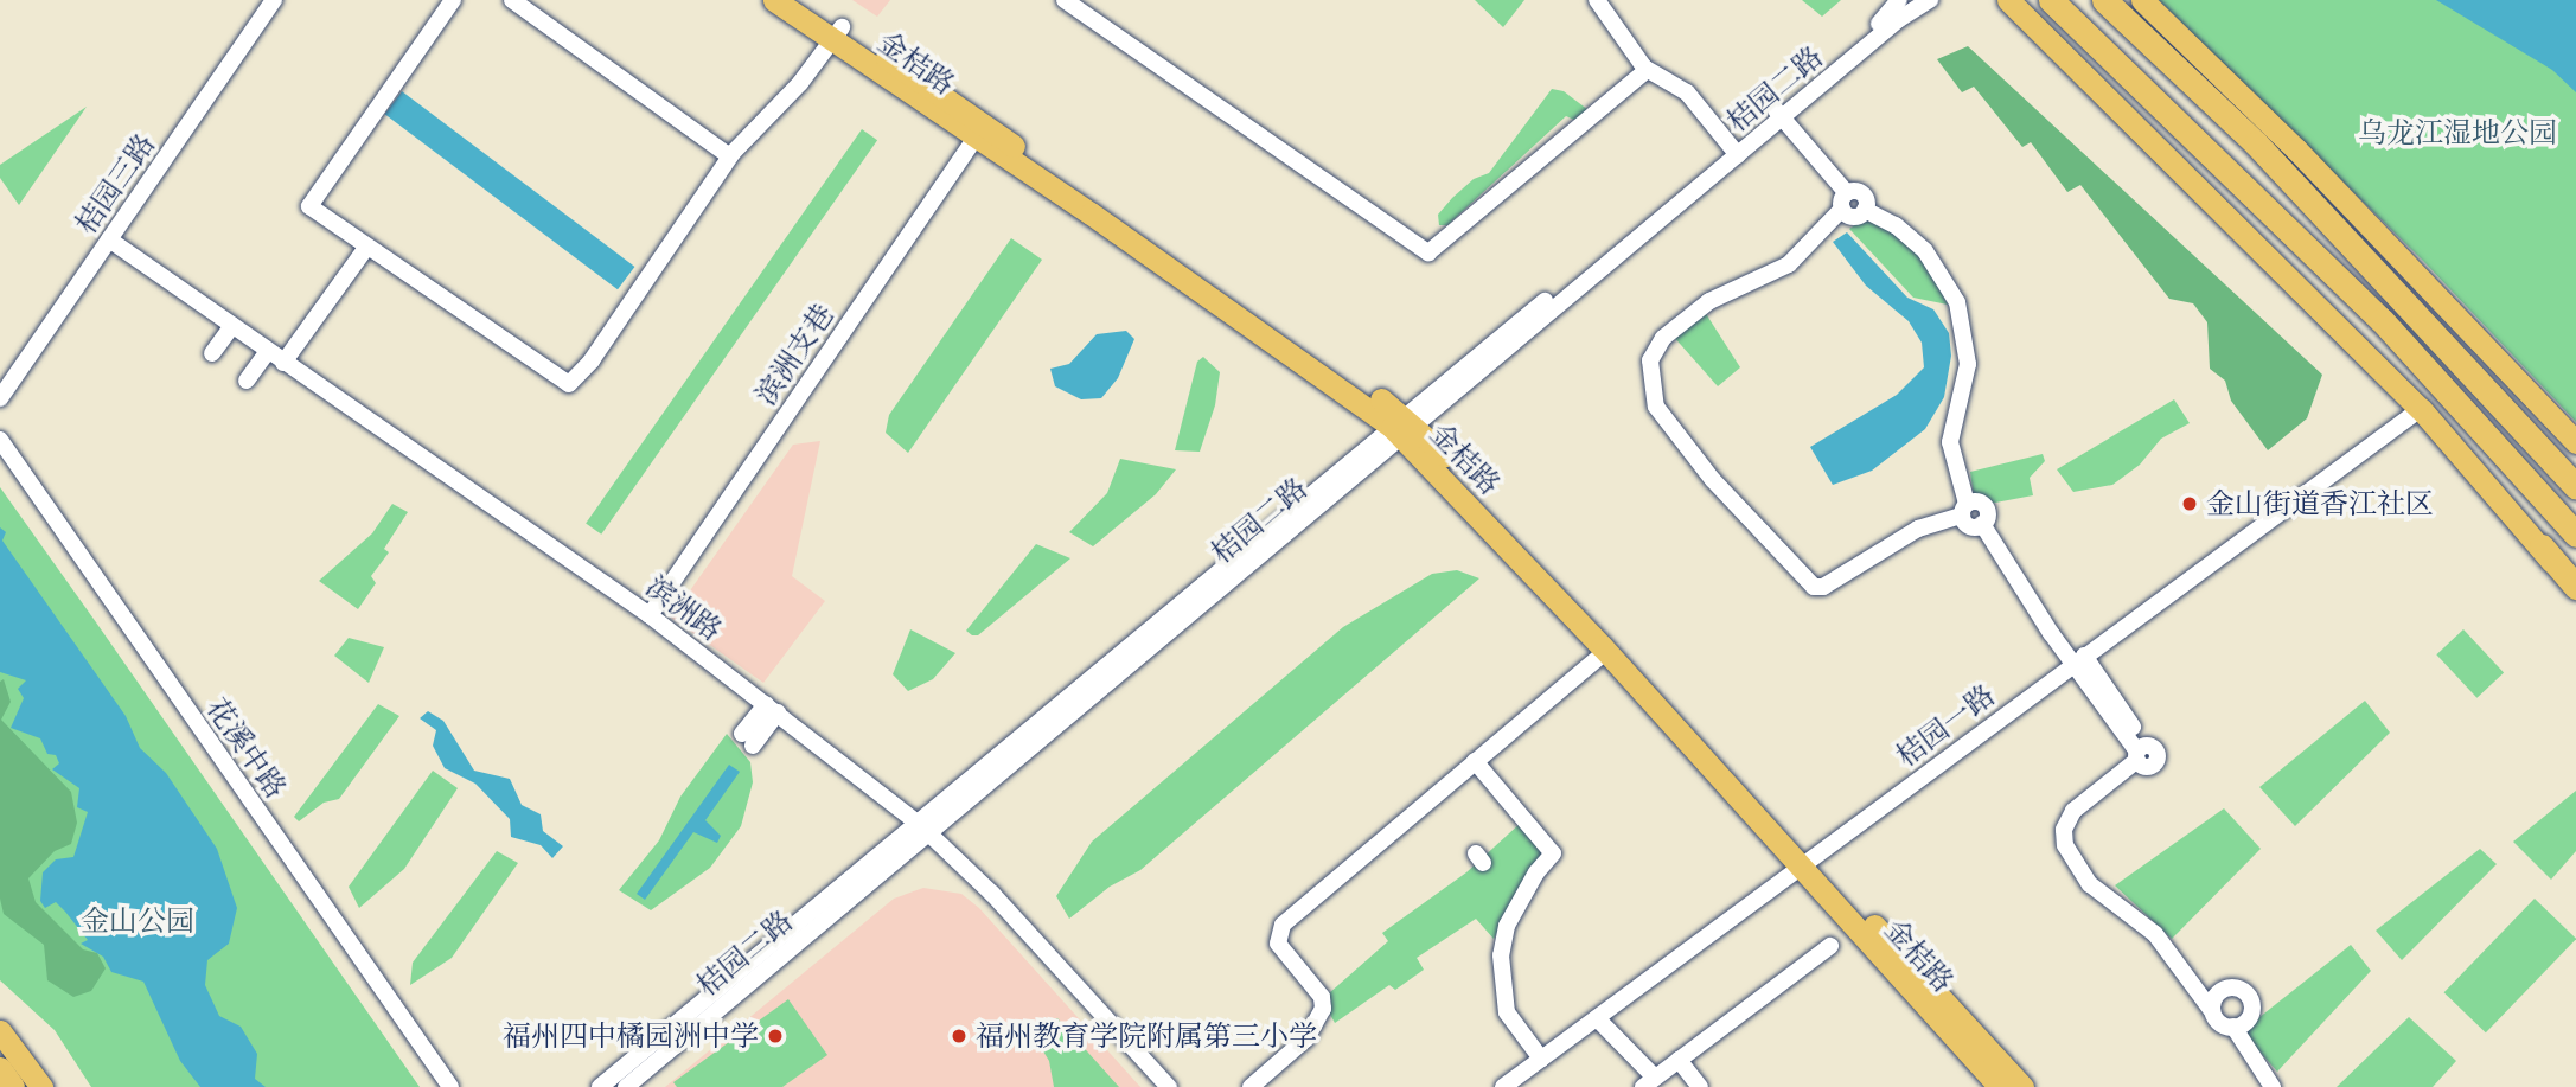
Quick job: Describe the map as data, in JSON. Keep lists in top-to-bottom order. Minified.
{"streets":{"main road":["金桔路"],"street":["桔园二路","桔园三路","滨洲支巷","滨洲路","桔园一路","花溪中路"]},"crossings":[["金桔路","桔园二路"],["金桔路","滨洲支巷"],["金桔路","桔园一路"],["桔园二路","滨洲路"],["桔园三路","滨洲路"],["滨洲支巷","滨洲路"]],"parks":["乌龙江湿地公园","金山公园"],"places":["金山街道香江社区","福州四中橘园洲中学","福州教育学院附属第三小学"]}
